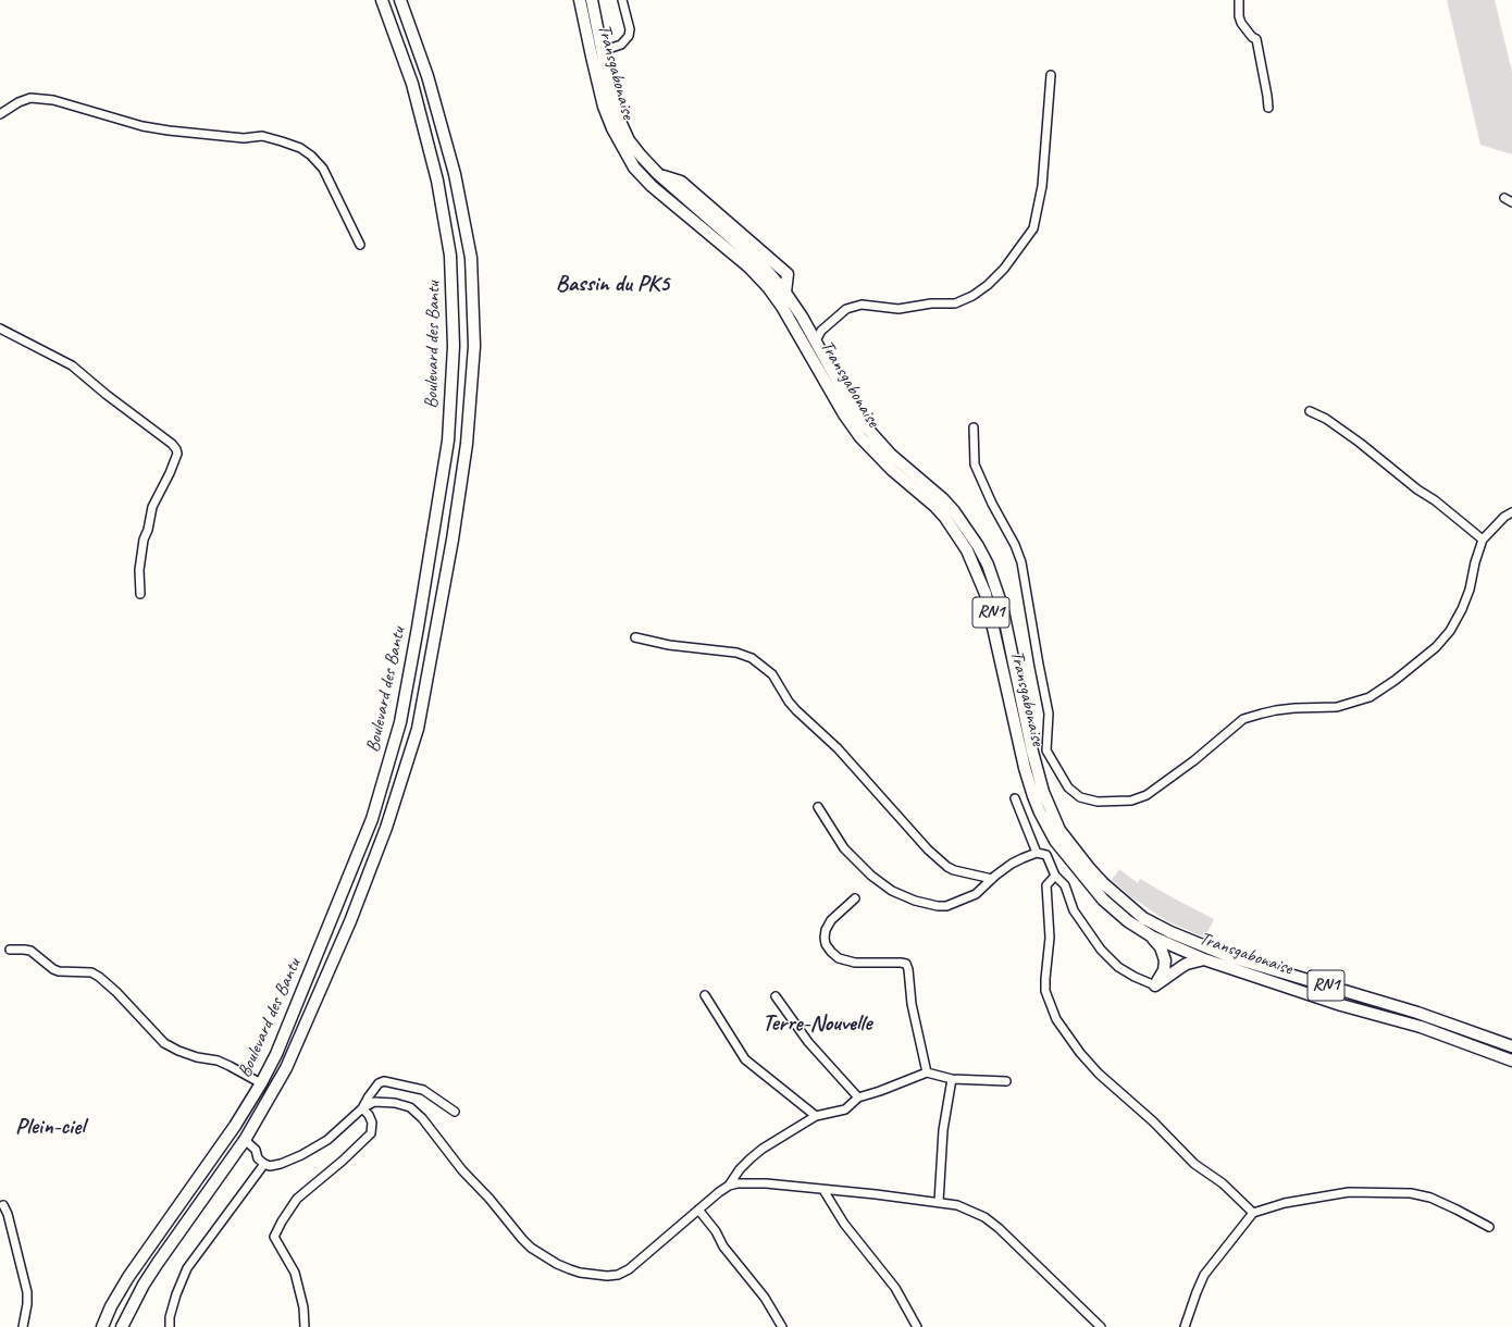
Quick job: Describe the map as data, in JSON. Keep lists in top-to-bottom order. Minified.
{"streets":{"highway":["Transgabonaise","Boulevard des Bantu","RN1"]},"districts":["Bassin du PK5","Terre-Nouvelle","Plein-ciel"]}
